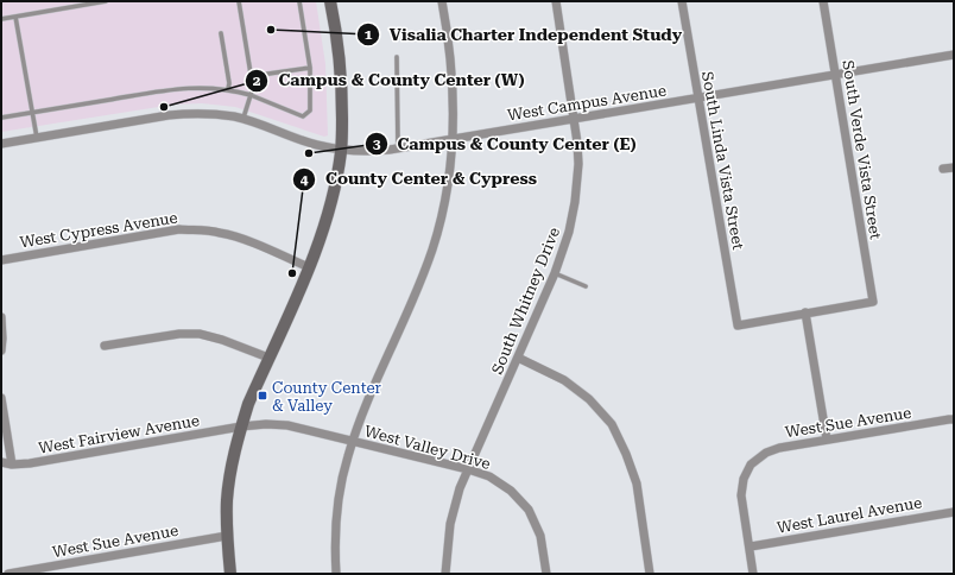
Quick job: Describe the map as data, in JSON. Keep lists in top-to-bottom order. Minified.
{"streets":{"street":["West Campus Avenue","South Verde Vista Street","South Linda Vista Street","West Cypress Avenue","South Whitney Drive","West Sue Avenue","West Fairview Avenue","West Valley Drive","West Laurel Avenue"]},"crossings":[["West Campus Avenue","South Verde Vista Street"],["West Campus Avenue","South Linda Vista Street"],["West Campus Avenue","South Whitney Drive"],["South Verde Vista Street","South Linda Vista Street"],["South Whitney Drive","West Valley Drive"],["West Sue Avenue","West Laurel Avenue"],["West Fairview Avenue","West Valley Drive"]],"places":{"other":["Visalia Charter Independent Study","Campus & County Center (W)","Campus & County Center (E)","County Center & Cypress"],"transit":["County Center & Valley"]}}
